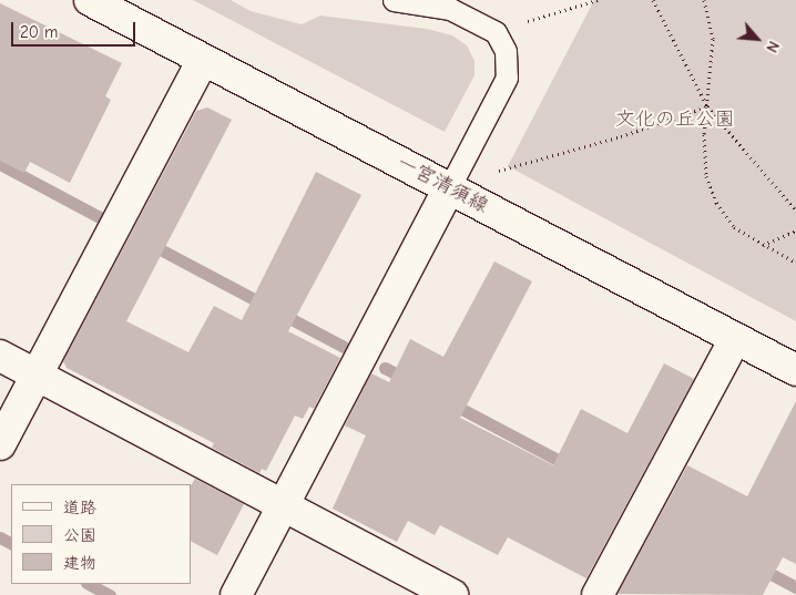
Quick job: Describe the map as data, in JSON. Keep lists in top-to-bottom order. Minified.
{"streets":{"street":["一宮清須線"]},"parks":["文化の丘公園"],"legend":["道路","公園","建物"],"scale_bar":"20 m","north":"bottom right"}
